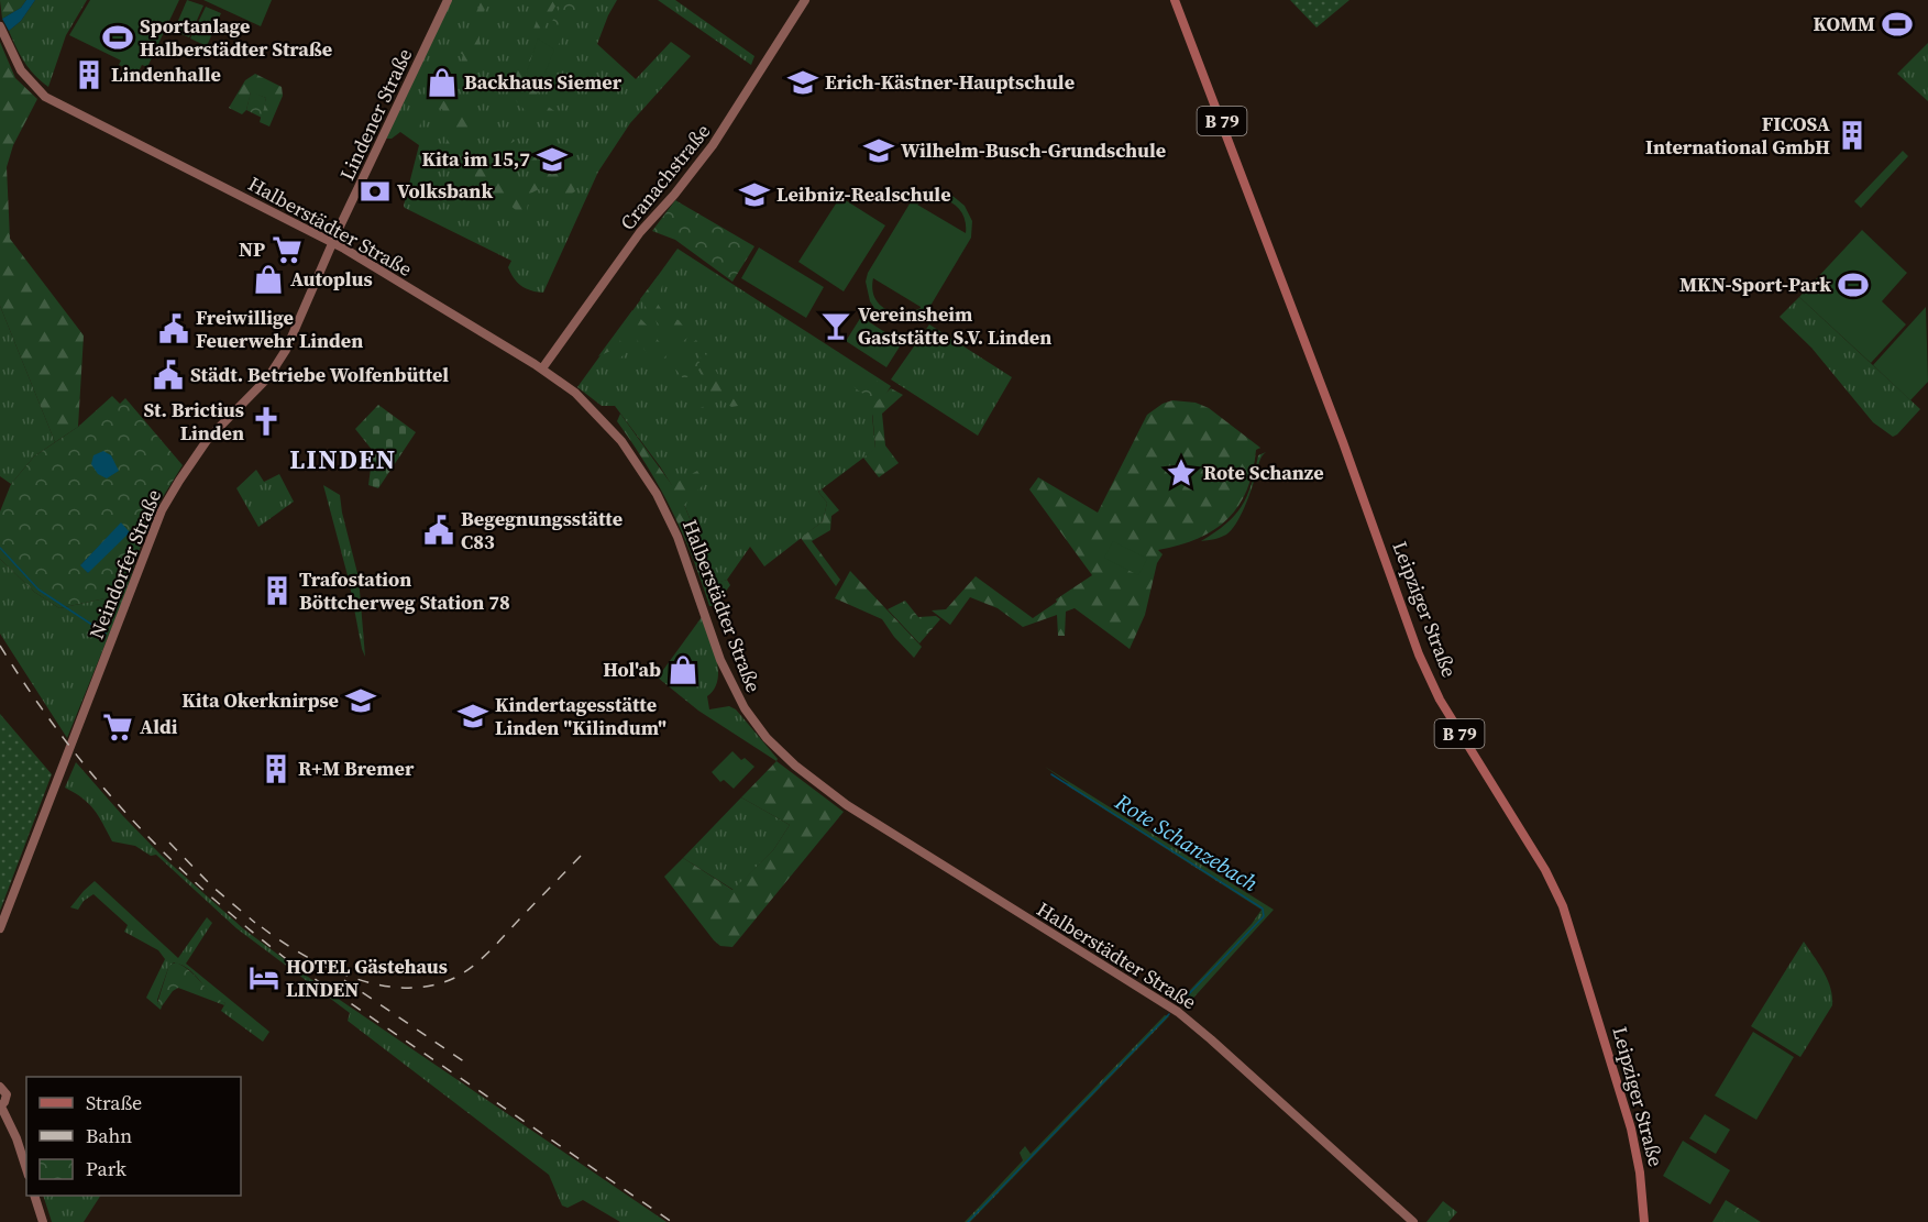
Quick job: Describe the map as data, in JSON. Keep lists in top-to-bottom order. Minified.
{"streets":{"main road":["Lindener Straße","B 79","Cranachstraße","Halberstädter Straße","Neindorfer Straße","Leipziger Straße"]},"crossings":[["Lindener Straße","Halberstädter Straße"],["Lindener Straße","Neindorfer Straße"],["Cranachstraße","Halberstädter Straße"],["Halberstädter Straße","Neindorfer Straße"]],"districts":["LINDEN"],"water":["Rote Schanzebach"],"places":{"sports":["KOMM","Sportanlage Halberstädter Straße","MKN-Sport-Park"],"building":["Lindenhalle","FICOSA International GmbH","Trafostation Böttcherweg Station 78","R+M Bremer"],"shop":["Backhaus Siemer","Autoplus","Hol'ab"],"school or university":["Erich-Kästner-Hauptschule","Wilhelm-Busch-Grundschule","Kita im 15,7","Leibniz-Realschule","Kita Okerknirpse","Kindertagesstätte Linden \"Kilindum\""],"bank":["Volksbank"],"supermarket":["NP","Aldi"],"bar":["Vereinsheim Gaststätte S.V. Linden"],"public building":["Freiwillige Feuerwehr Linden","Städt. Betriebe Wolfenbüttel","Begegnungsstätte C83"],"church":["St. Brictius Linden"],"place":["Rote Schanze"],"hotel":["HOTEL Gästehaus LINDEN"]},"legend":["Straße","Bahn","Park"]}
